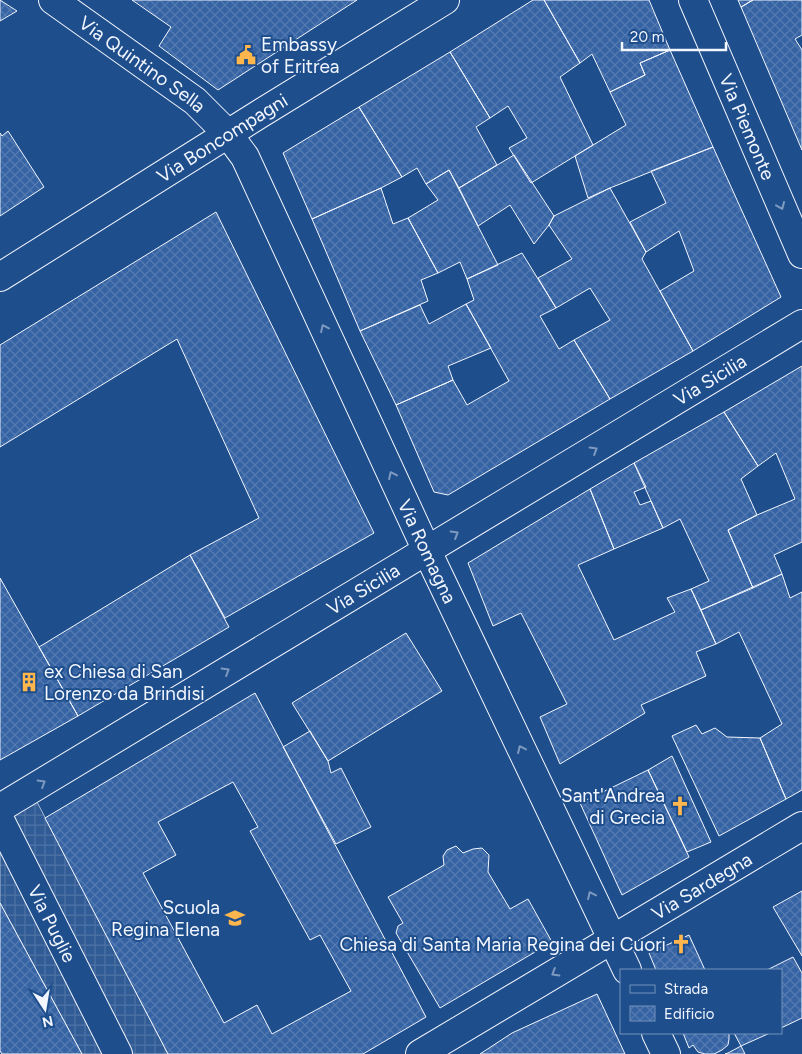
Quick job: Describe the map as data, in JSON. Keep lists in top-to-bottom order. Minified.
{"streets":{"street":["Via Quintino Sella","Via Piemonte","Via Boncompagni","Via Sicilia","Via Romagna","Via Sardegna","Via Puglie"]},"crossings":[["Via Quintino Sella","Via Boncompagni"],["Via Quintino Sella","Via Romagna"],["Via Boncompagni","Via Romagna"],["Via Sicilia","Via Romagna"],["Via Romagna","Via Sardegna"]],"one_way":["Via Piemonte","Via Sicilia","Via Romagna","Via Sardegna"],"places":{"public building":["Embassy of Eritrea"],"building":["ex Chiesa di San Lorenzo da Brindisi"],"church":["Sant'Andrea di Grecia","Chiesa di Santa Maria Regina dei Cuori"],"school or university":["Scuola Regina Elena"]},"legend":["Strada","Edificio"],"scale_bar":"20 m","north":"bottom"}
